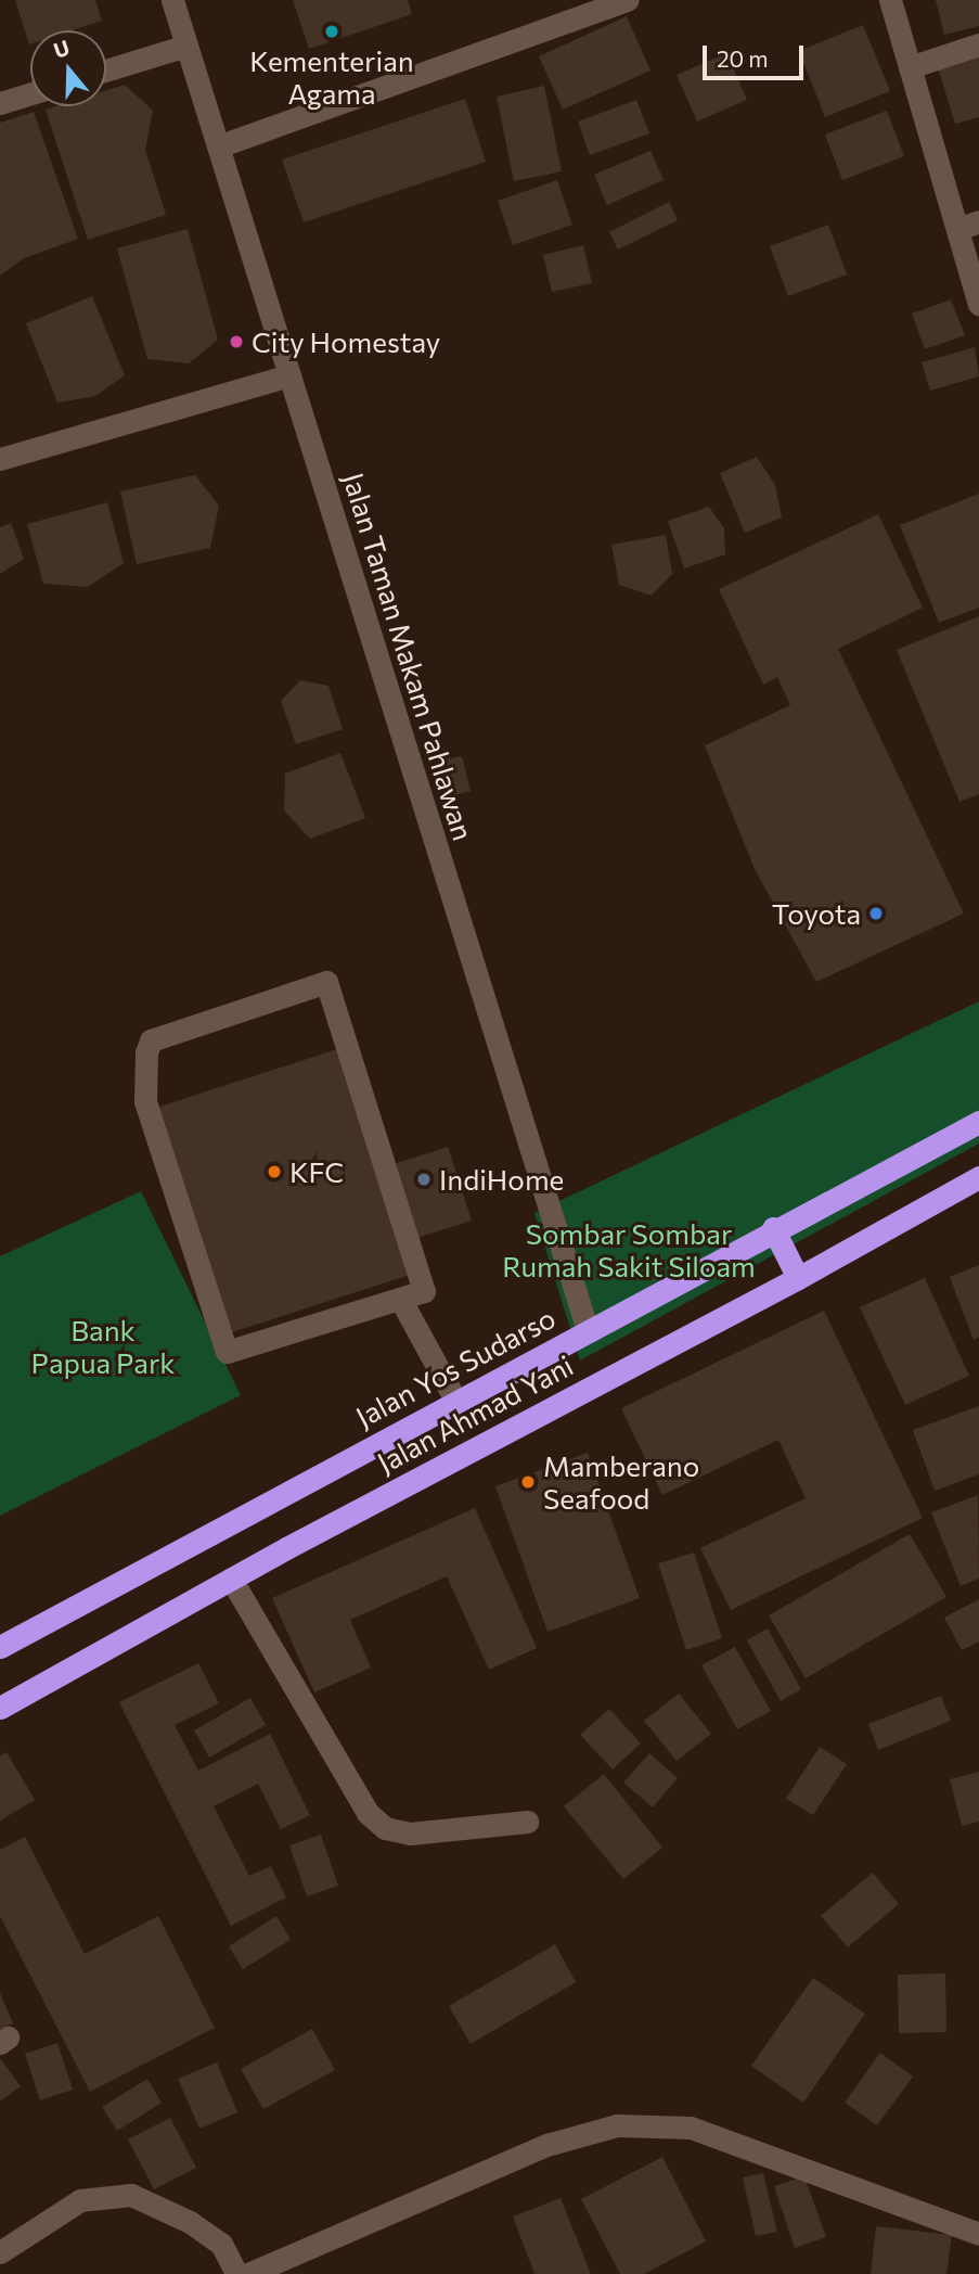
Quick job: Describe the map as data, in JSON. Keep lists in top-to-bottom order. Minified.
{"streets":{"highway":["Jalan Yos Sudarso","Jalan Ahmad Yani"],"street":["Jalan Taman Makam Pahlawan"]},"crossings":[["Jalan Taman Makam Pahlawan","Jalan Yos Sudarso"]],"parks":["Sombar Sombar Rumah Sakit Siloam","Bank Papua Park"],"places":["Kementerian Agama","City Homestay","Toyota","KFC","IndiHome","Mamberano Seafood"],"scale_bar":"20 m","north":"top"}
